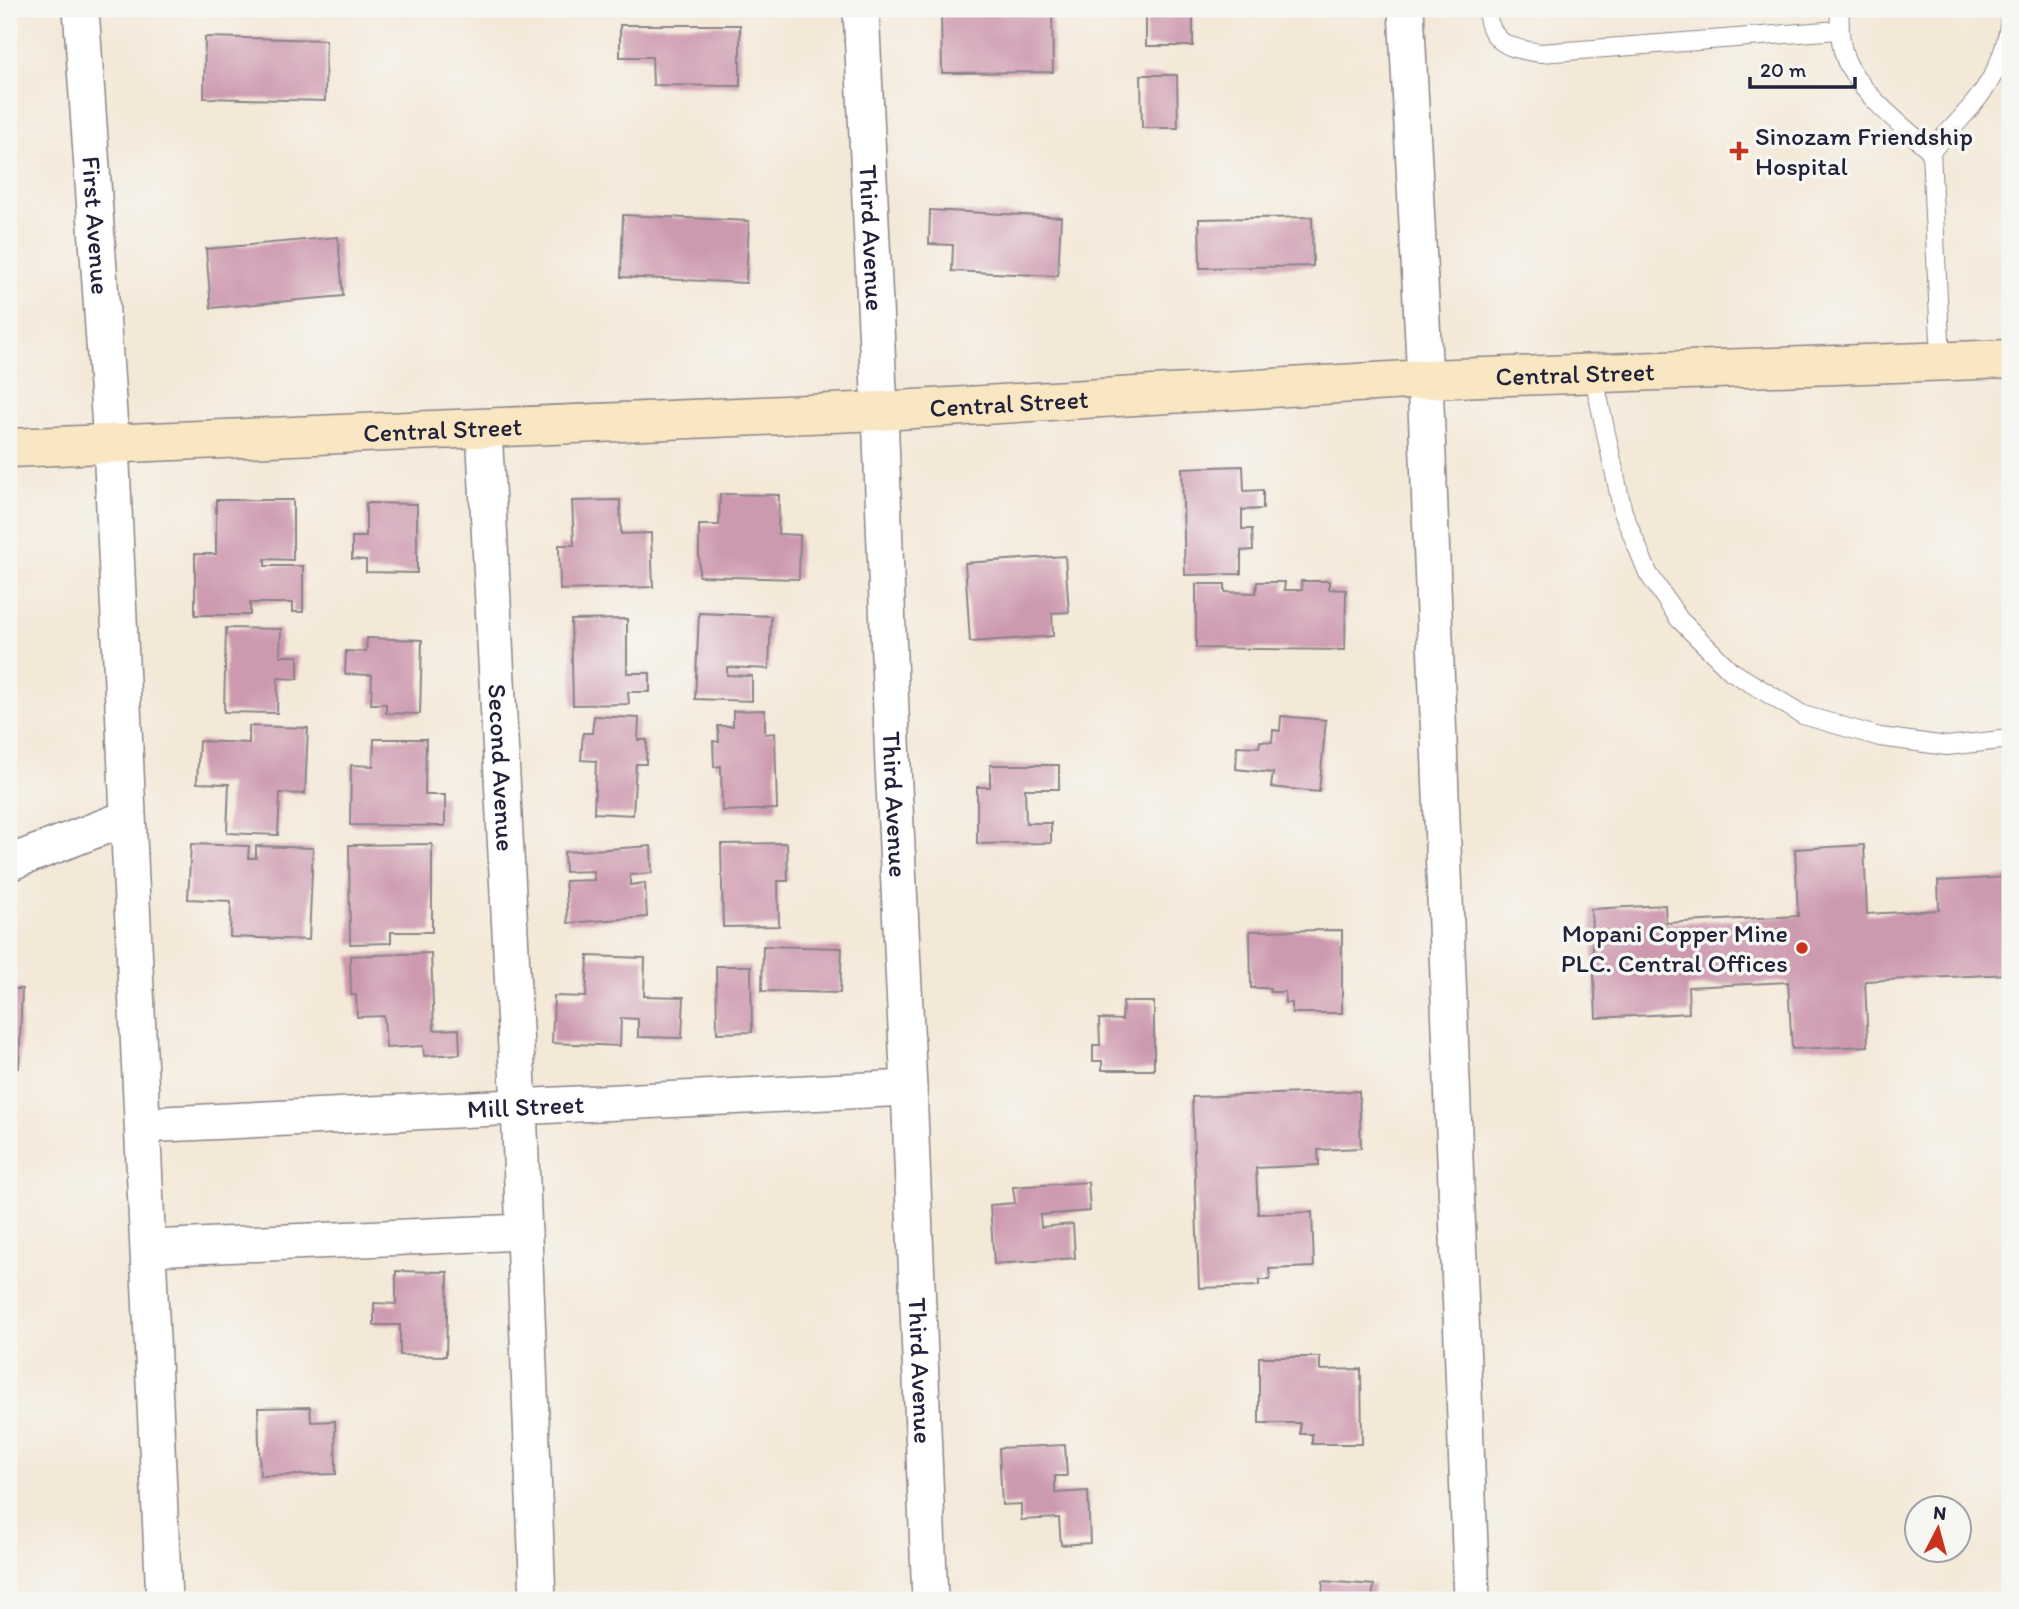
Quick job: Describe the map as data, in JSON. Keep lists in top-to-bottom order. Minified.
{"streets":{"main road":["Central Street"],"street":["First Avenue","Third Avenue","Second Avenue","Mill Street"]},"crossings":[["First Avenue","Central Street"],["First Avenue","Mill Street"],["Third Avenue","Central Street"],["Third Avenue","Mill Street"],["Central Street","Second Avenue"],["Second Avenue","Mill Street"]],"places":{"health":["Sinozam Friendship Hospital"],"other":["Mopani Copper Mine PLC. Central Offices"]},"scale_bar":"20 m","north":"top"}
